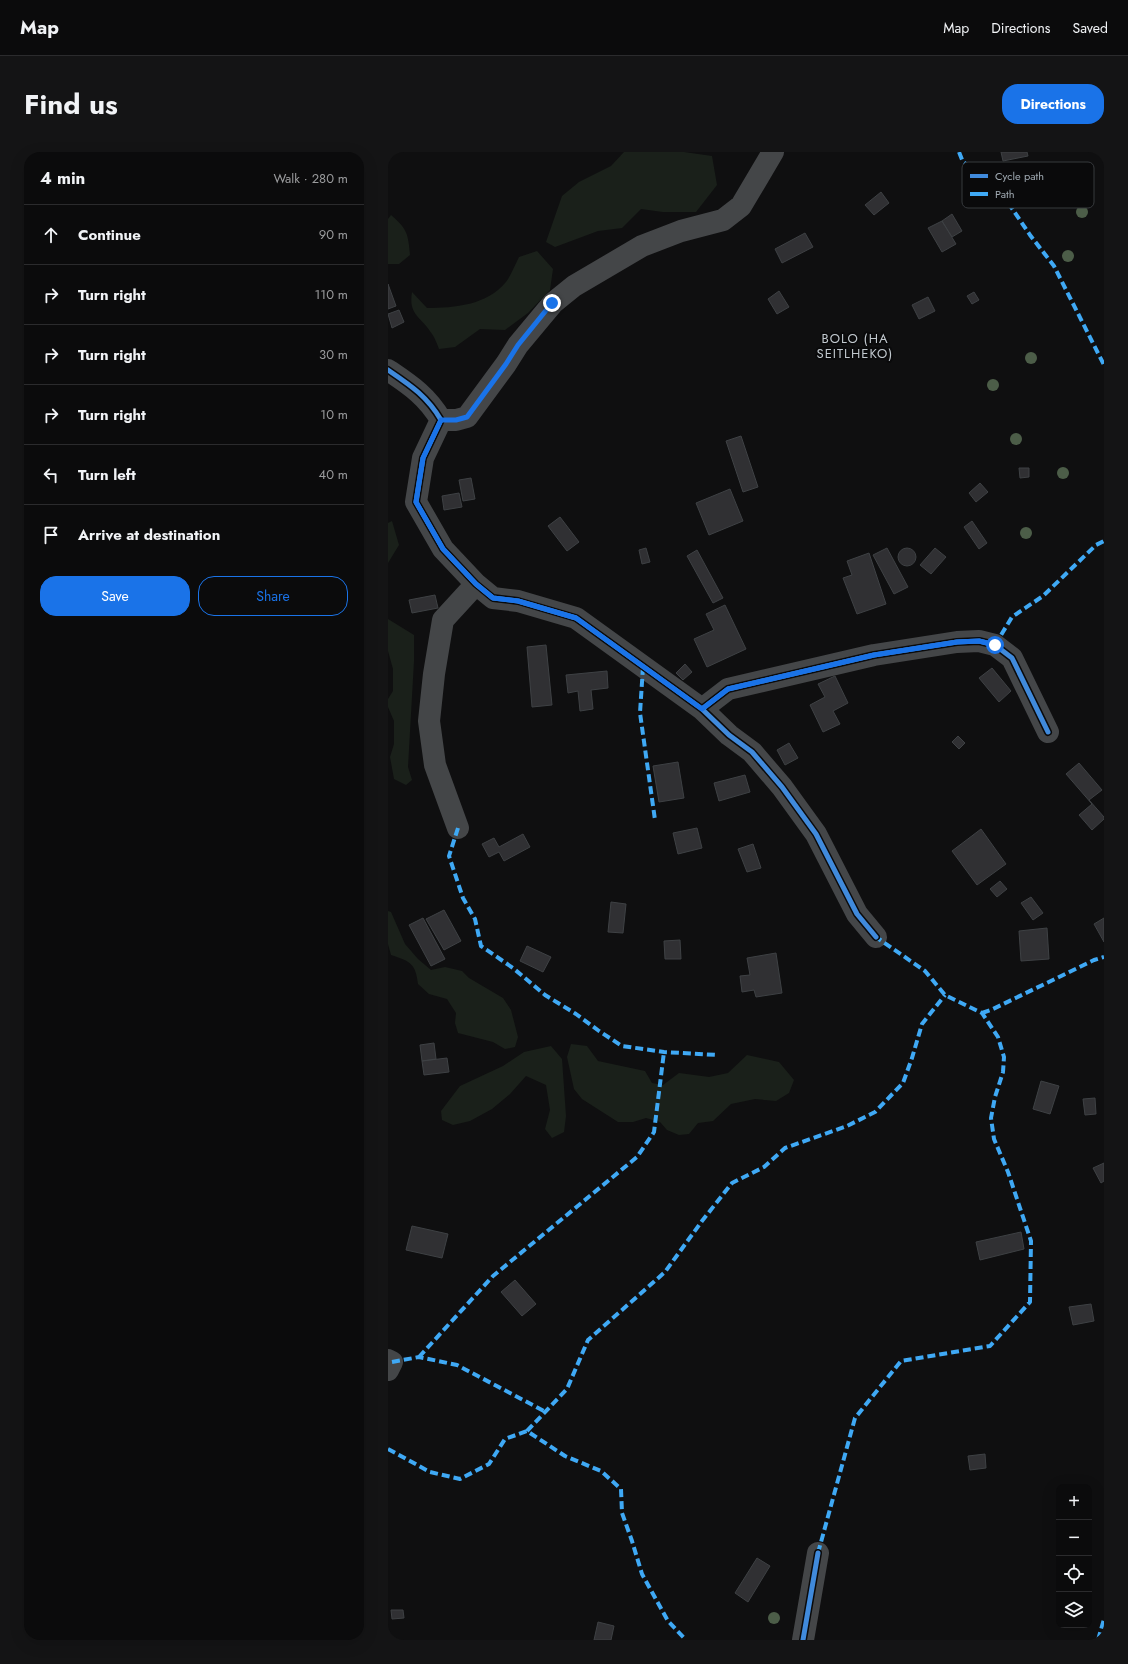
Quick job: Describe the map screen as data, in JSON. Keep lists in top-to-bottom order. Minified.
{"districts":["BOLO (HA SEITLHEKO)"],"legend":["Cycle path","Path"],"page":{"header":"Map","nav":["Map","Directions","Saved"],"title":"Find us","buttons":["Directions",["Save","Share"]],"heading":["4 min","Walk · 280 m"],"list":[["Continue","90 m"],["Turn right","110 m"],["Turn right","30 m"],["Turn right","10 m"],["Turn left","40 m"],"Arrive at destination"],"map_buttons":["+","−"]}}
